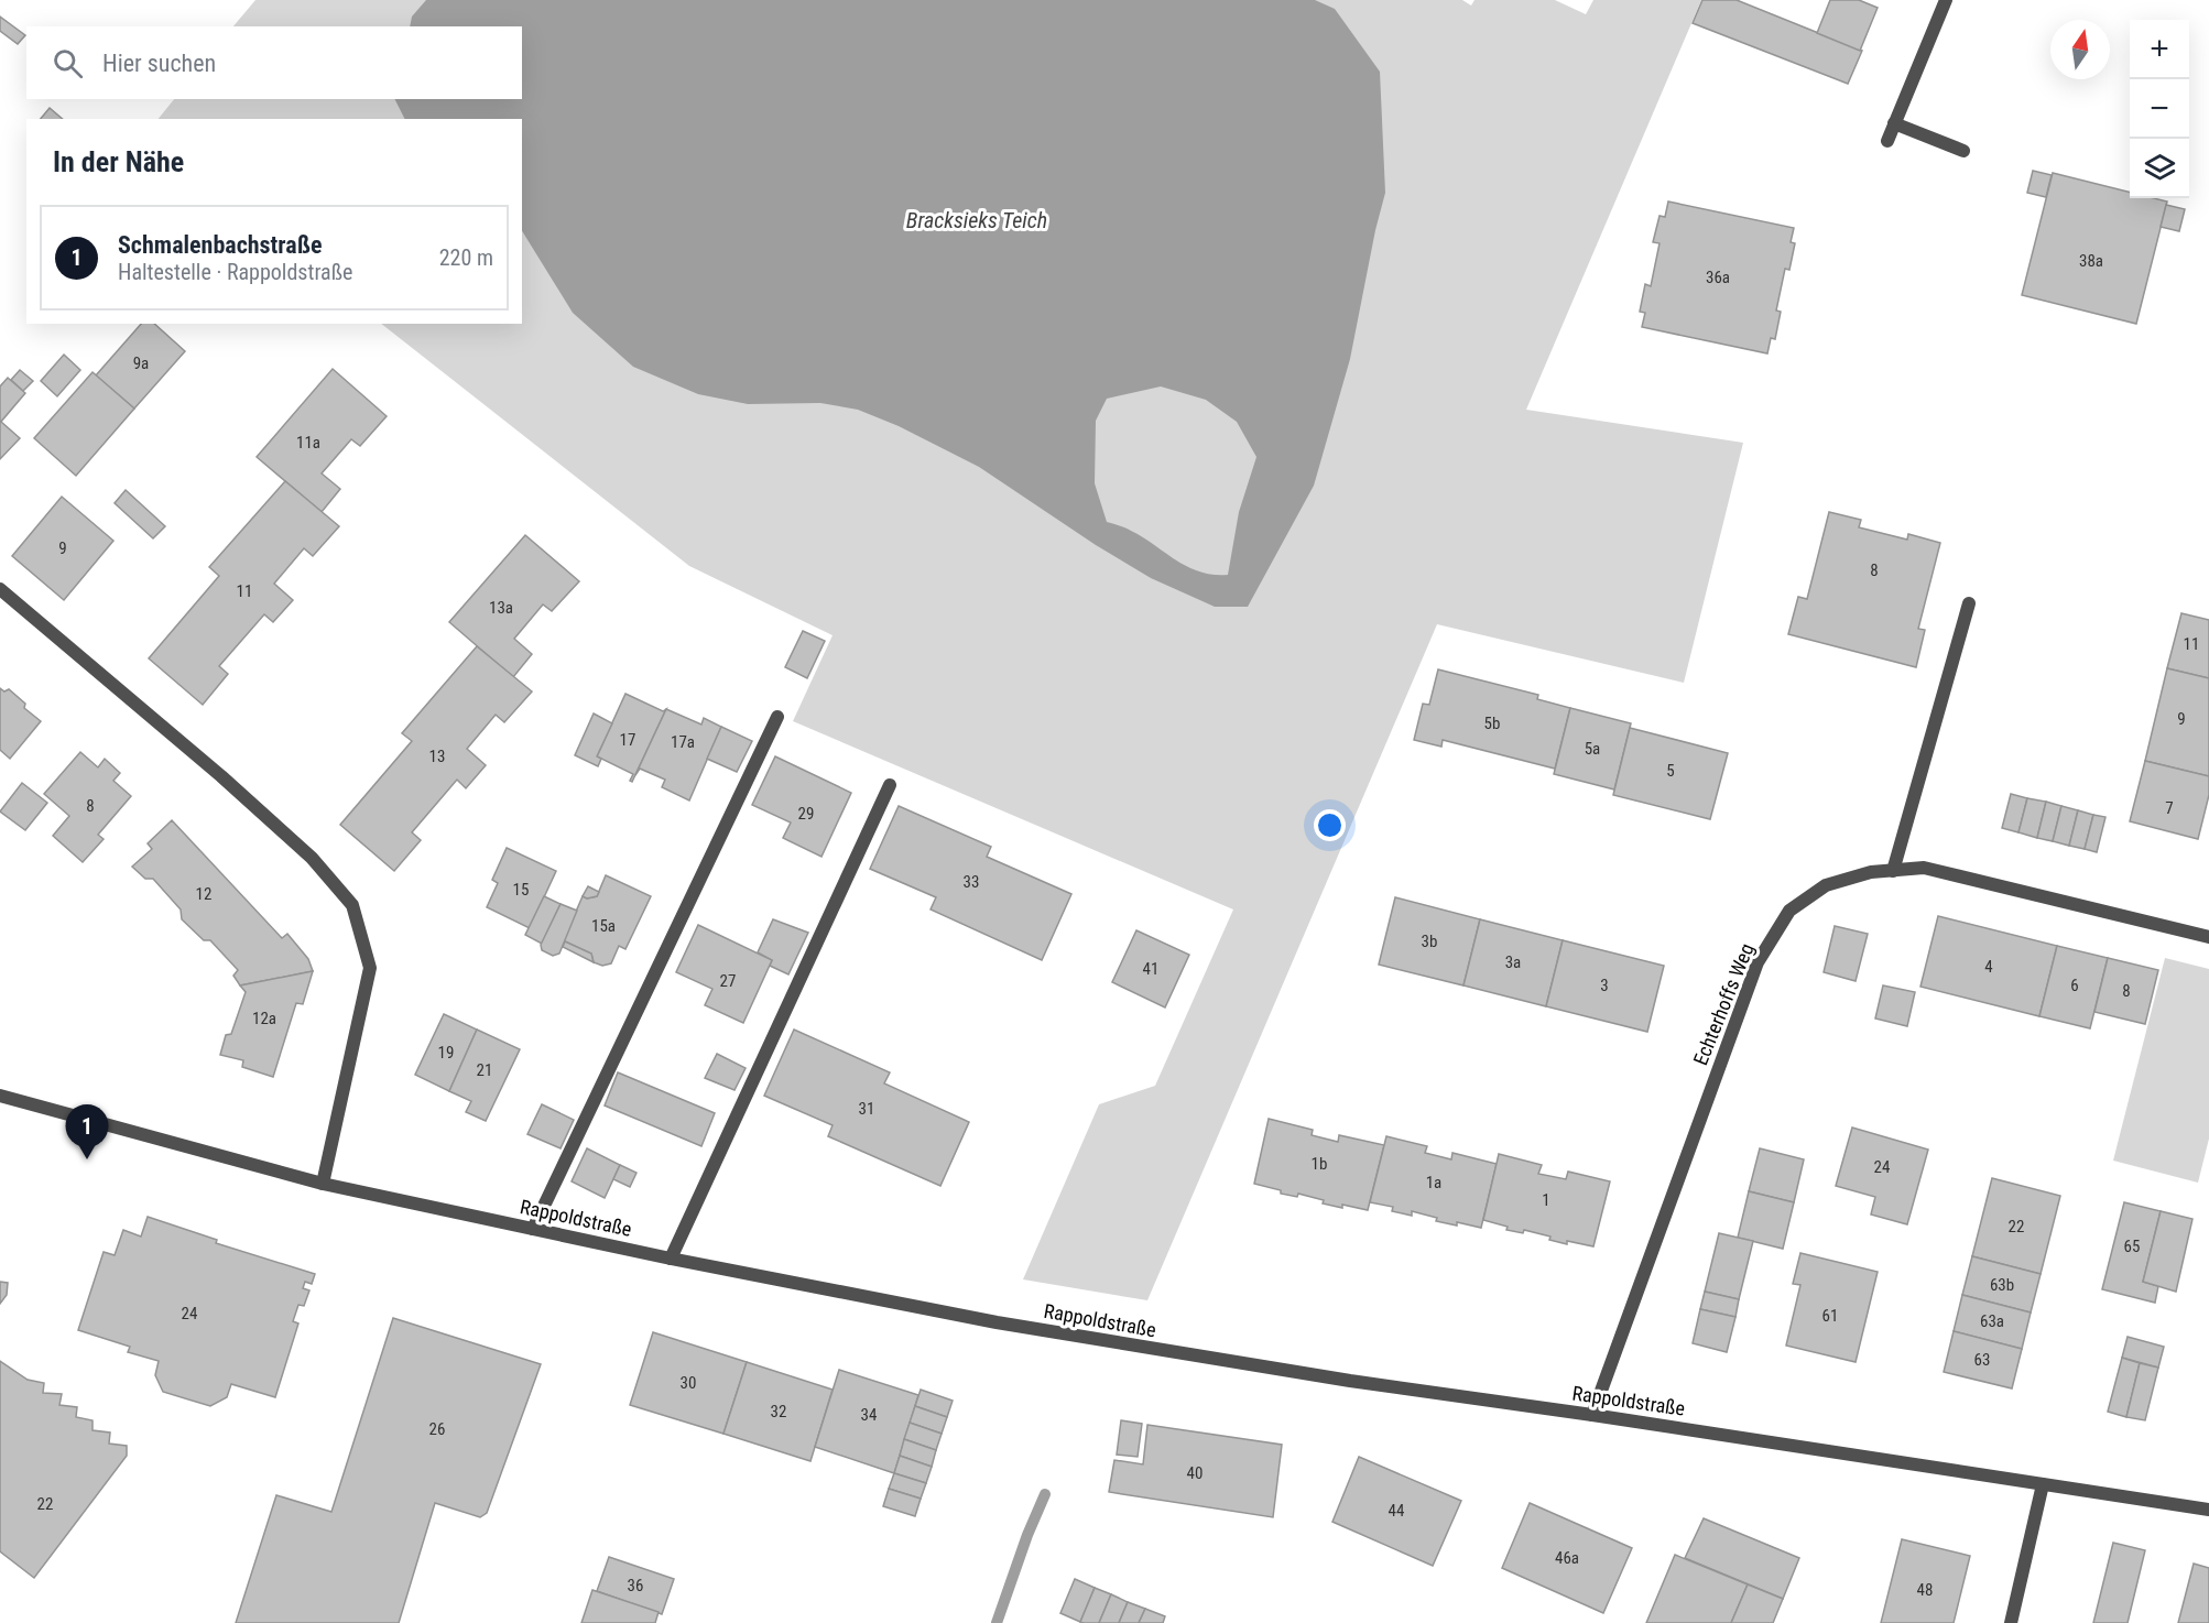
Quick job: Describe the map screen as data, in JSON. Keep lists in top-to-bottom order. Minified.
{"streets":{"street":["Echterhoffs Weg","Rappoldstraße"]},"crossings":[["Echterhoffs Weg","Rappoldstraße"]],"water":["Bracksieks Teich"],"house_numbers":["38a","36a","9a","11a","9","8","11","13a","11","9","5b","17","17a","5a","13","5","8","7","29","33","15","12","15a","3b","3a","4","41","27","3","6","8","12a","19","21","31","1b","24","1a","1","22","65","63b","24","61","63a","63","30","32","34","26","40","22","44","46a","36","48"],"north":"top","page":{"map_buttons":["+","−"],"search":"Hier suchen","heading":"In der Nähe","list":[{"mark":"1","name":"Schmalenbachstraße","note":"Haltestelle · Rappoldstraße","value":"220 m"}],"pins":"1"}}
